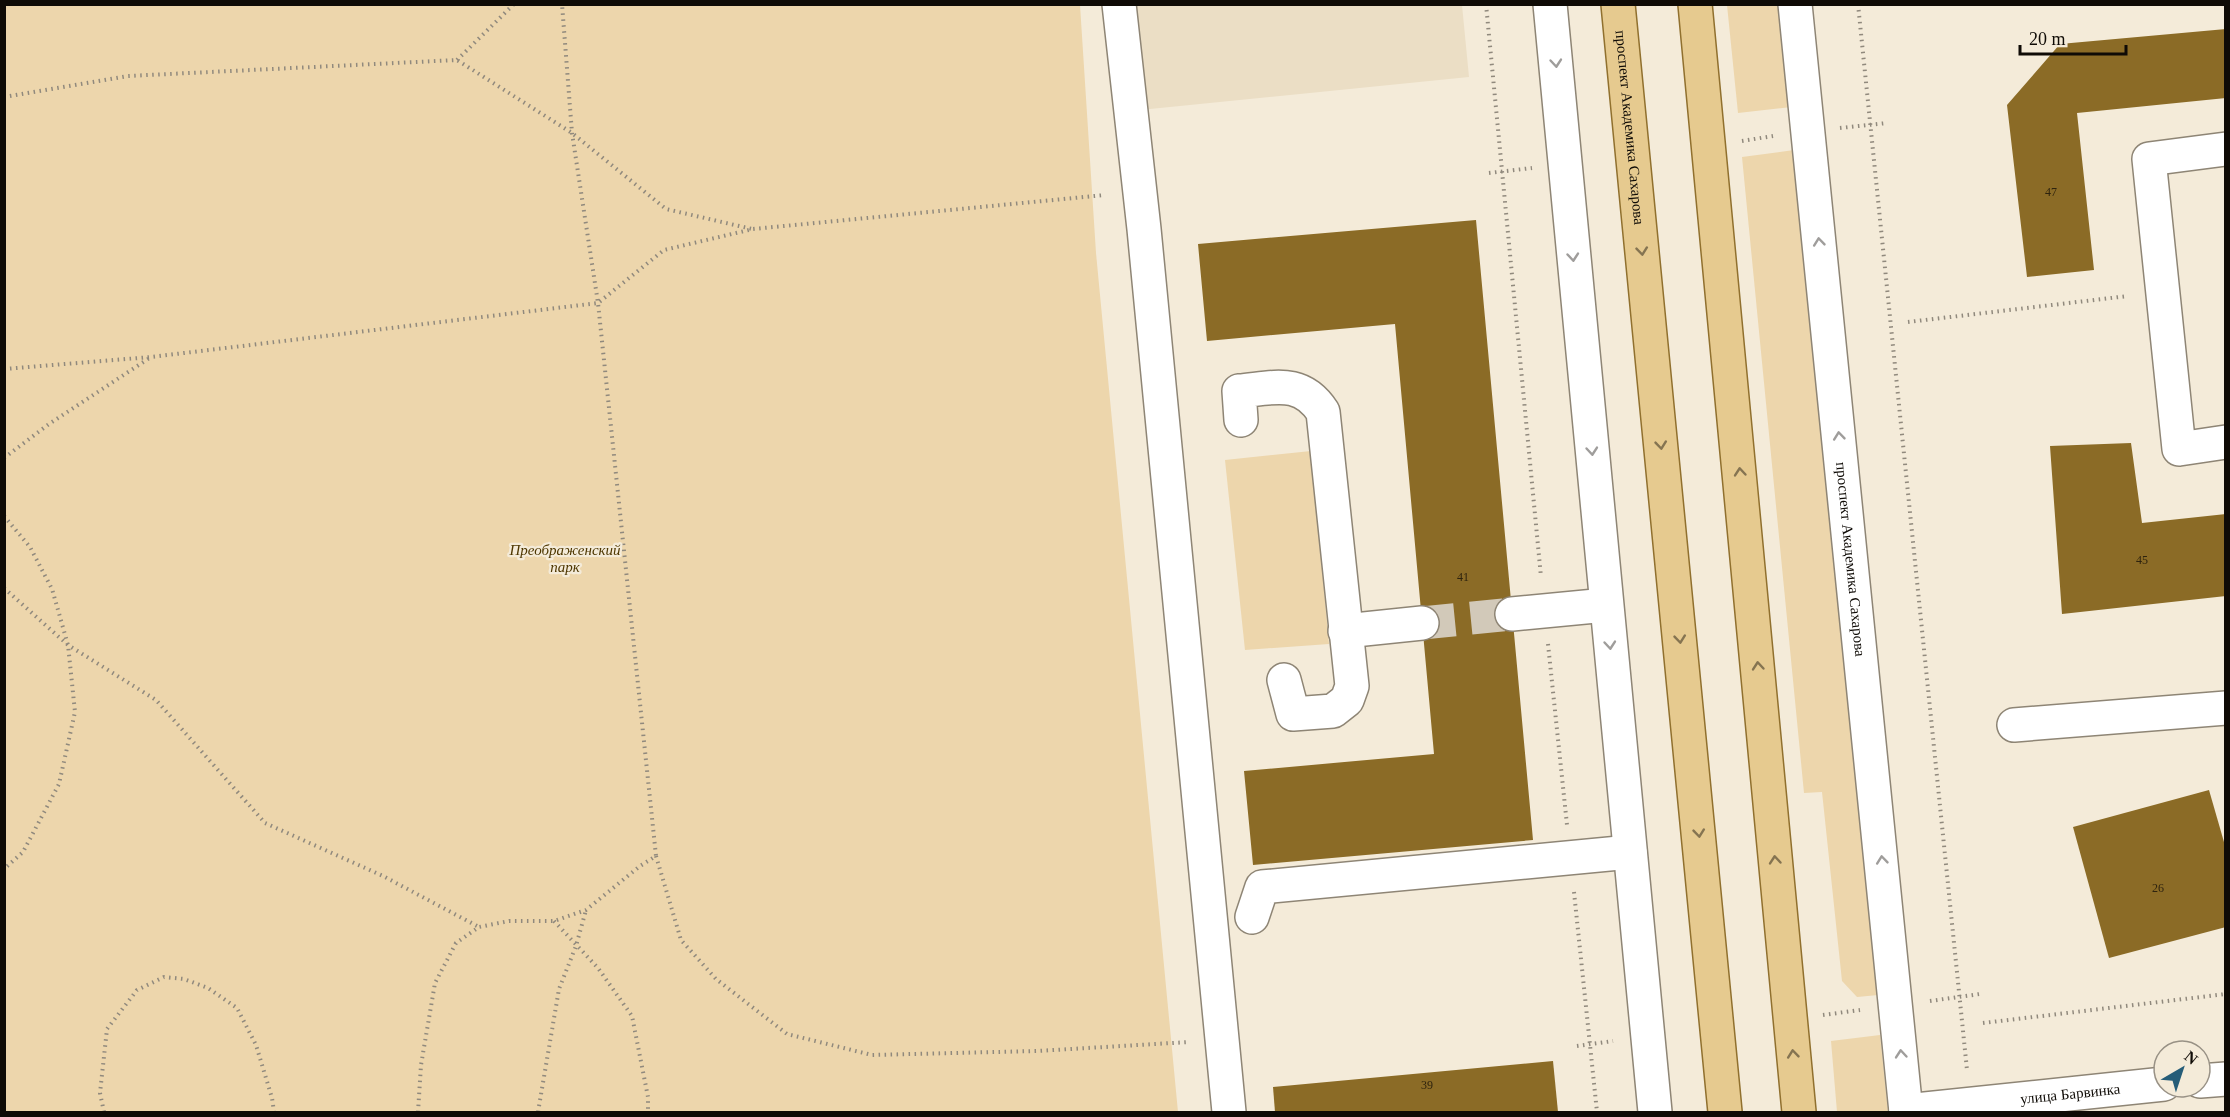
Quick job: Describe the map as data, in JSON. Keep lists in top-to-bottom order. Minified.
{"streets":{"main road":["проспект Академика Сахарова"],"street":["улица Барвинка"]},"crossings":[["проспект Академика Сахарова","улица Барвинка"]],"parks":["Преображенский парк"],"house_numbers":["47","45","41","26","39"],"scale_bar":"20 m","north":"top right"}
